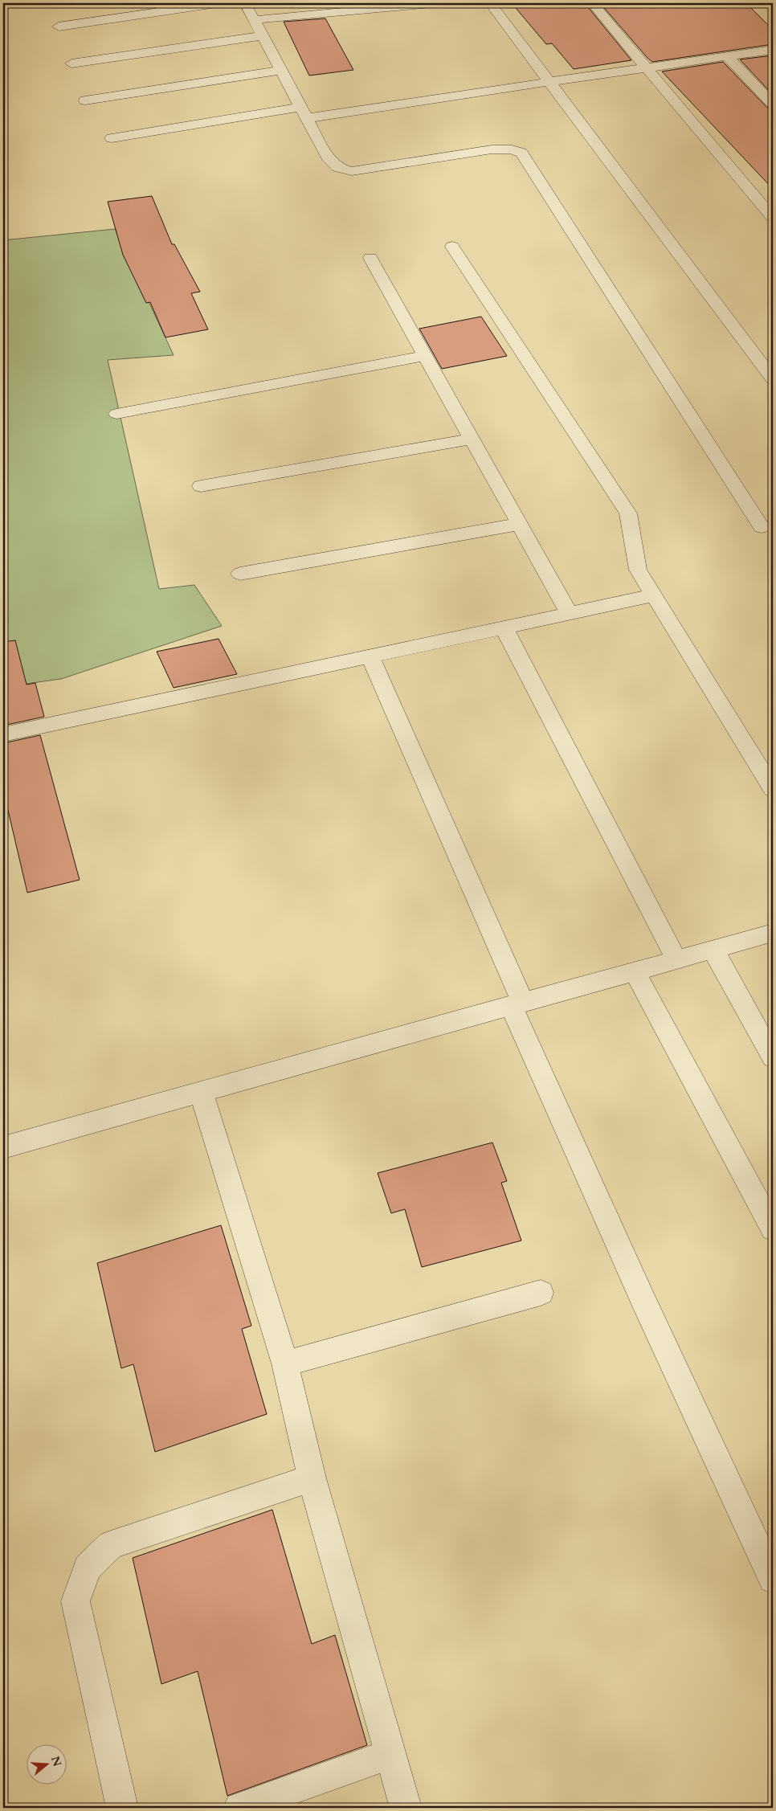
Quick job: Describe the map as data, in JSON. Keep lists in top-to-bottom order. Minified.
{"north":"right"}
